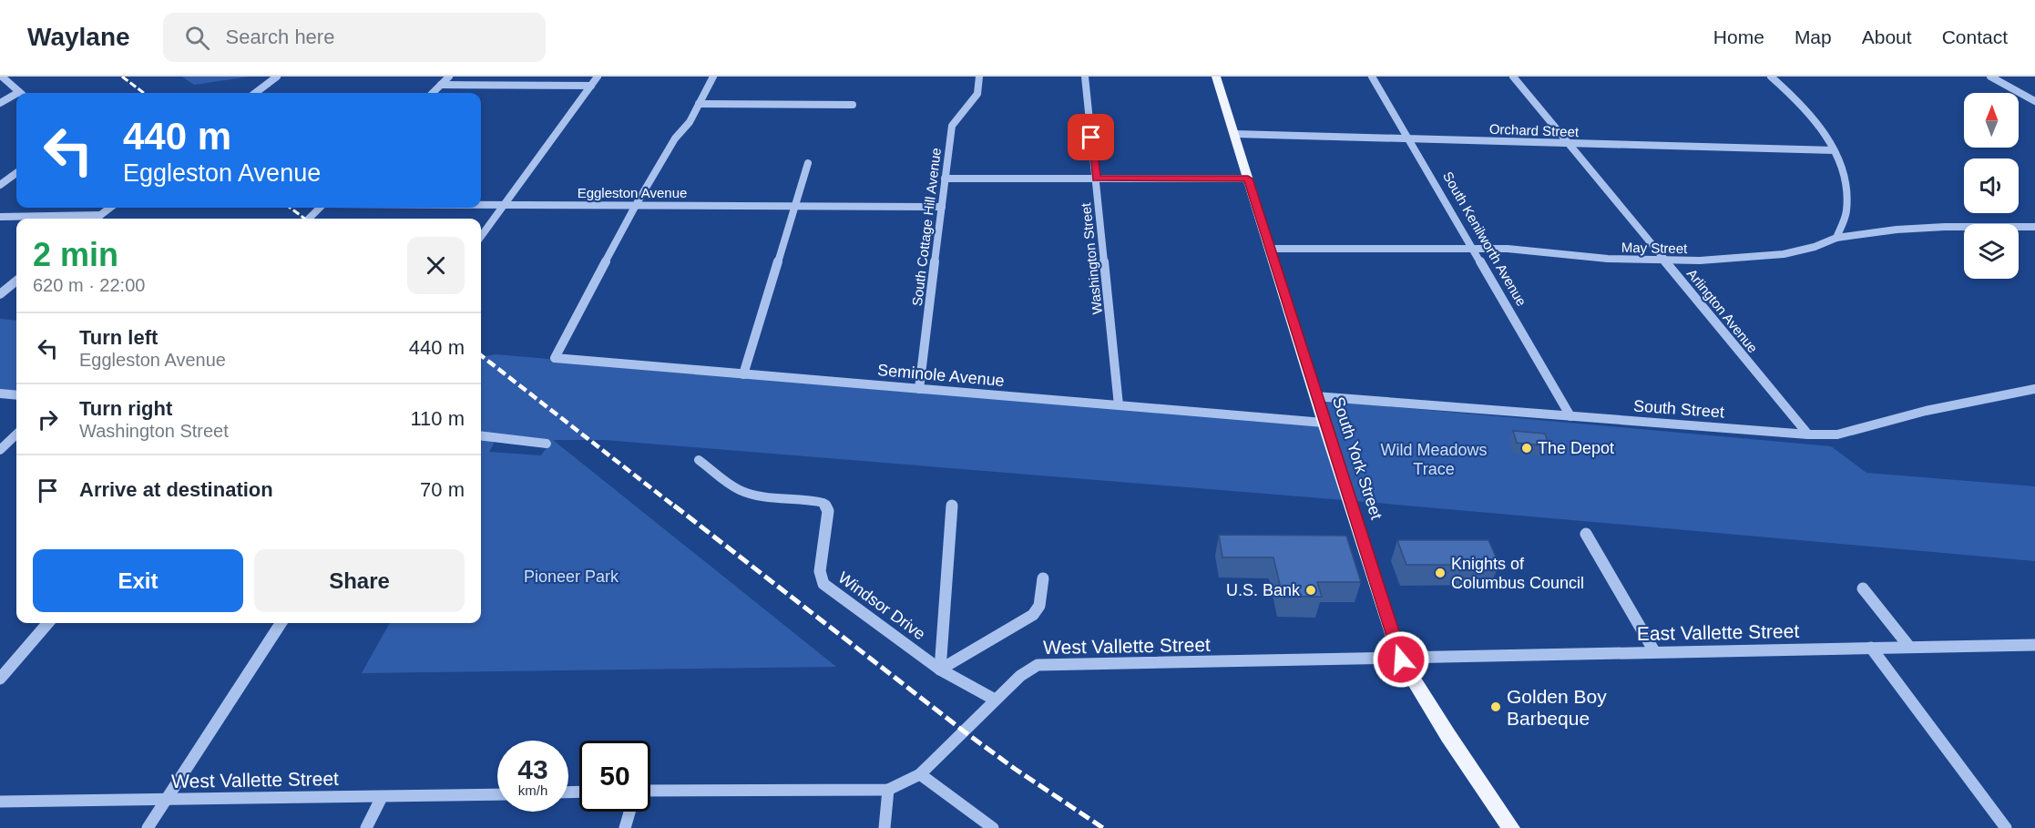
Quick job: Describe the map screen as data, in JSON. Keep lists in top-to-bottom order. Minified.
{"streets":{"main road":["South York Street"],"street":["Orchard Street","Eggleston Avenue","South Cottage Hill Avenue","South Kenilworth Avenue","May Street","Washington Street","Arlington Avenue","Seminole Avenue","South Street","Windsor Drive","East Vallette Street","West Vallette Street"]},"crossings":[["Orchard Street","South Kenilworth Avenue"],["Orchard Street","Arlington Avenue"],["Orchard Street","South York Street"],["Eggleston Avenue","South Cottage Hill Avenue"],["Eggleston Avenue","Seminole Avenue"],["South Cottage Hill Avenue","Seminole Avenue"],["South Kenilworth Avenue","May Street"],["South Kenilworth Avenue","South Street"],["May Street","Arlington Avenue"],["May Street","South York Street"],["Washington Street","Seminole Avenue"],["Arlington Avenue","South Street"],["Seminole Avenue","South York Street"],["South Street","South York Street"],["South York Street","East Vallette Street"],["South York Street","West Vallette Street"],["Windsor Drive","West Vallette Street"],["East Vallette Street","West Vallette Street"]],"parks":["Wild Meadows Trace","Pioneer Park"],"places":["The Depot","Knights of Columbus Council","U.S. Bank","Golden Boy Barbeque"],"north":"top","page":{"header":"Waylane","search":"Search here","nav":["Home","Map","About","Contact"],"turn":["440 m","Eggleston Avenue"],"heading":["2 min","620 m · 22:00"],"list":[{"name":"Turn left","note":"Eggleston Avenue","value":"440 m"},{"name":"Turn right","note":"Washington Street","value":"110 m"},{"name":"Arrive at destination","value":"70 m"}],"buttons":["Exit","Share"],"speed":"43 km/h","limit":"50"}}
